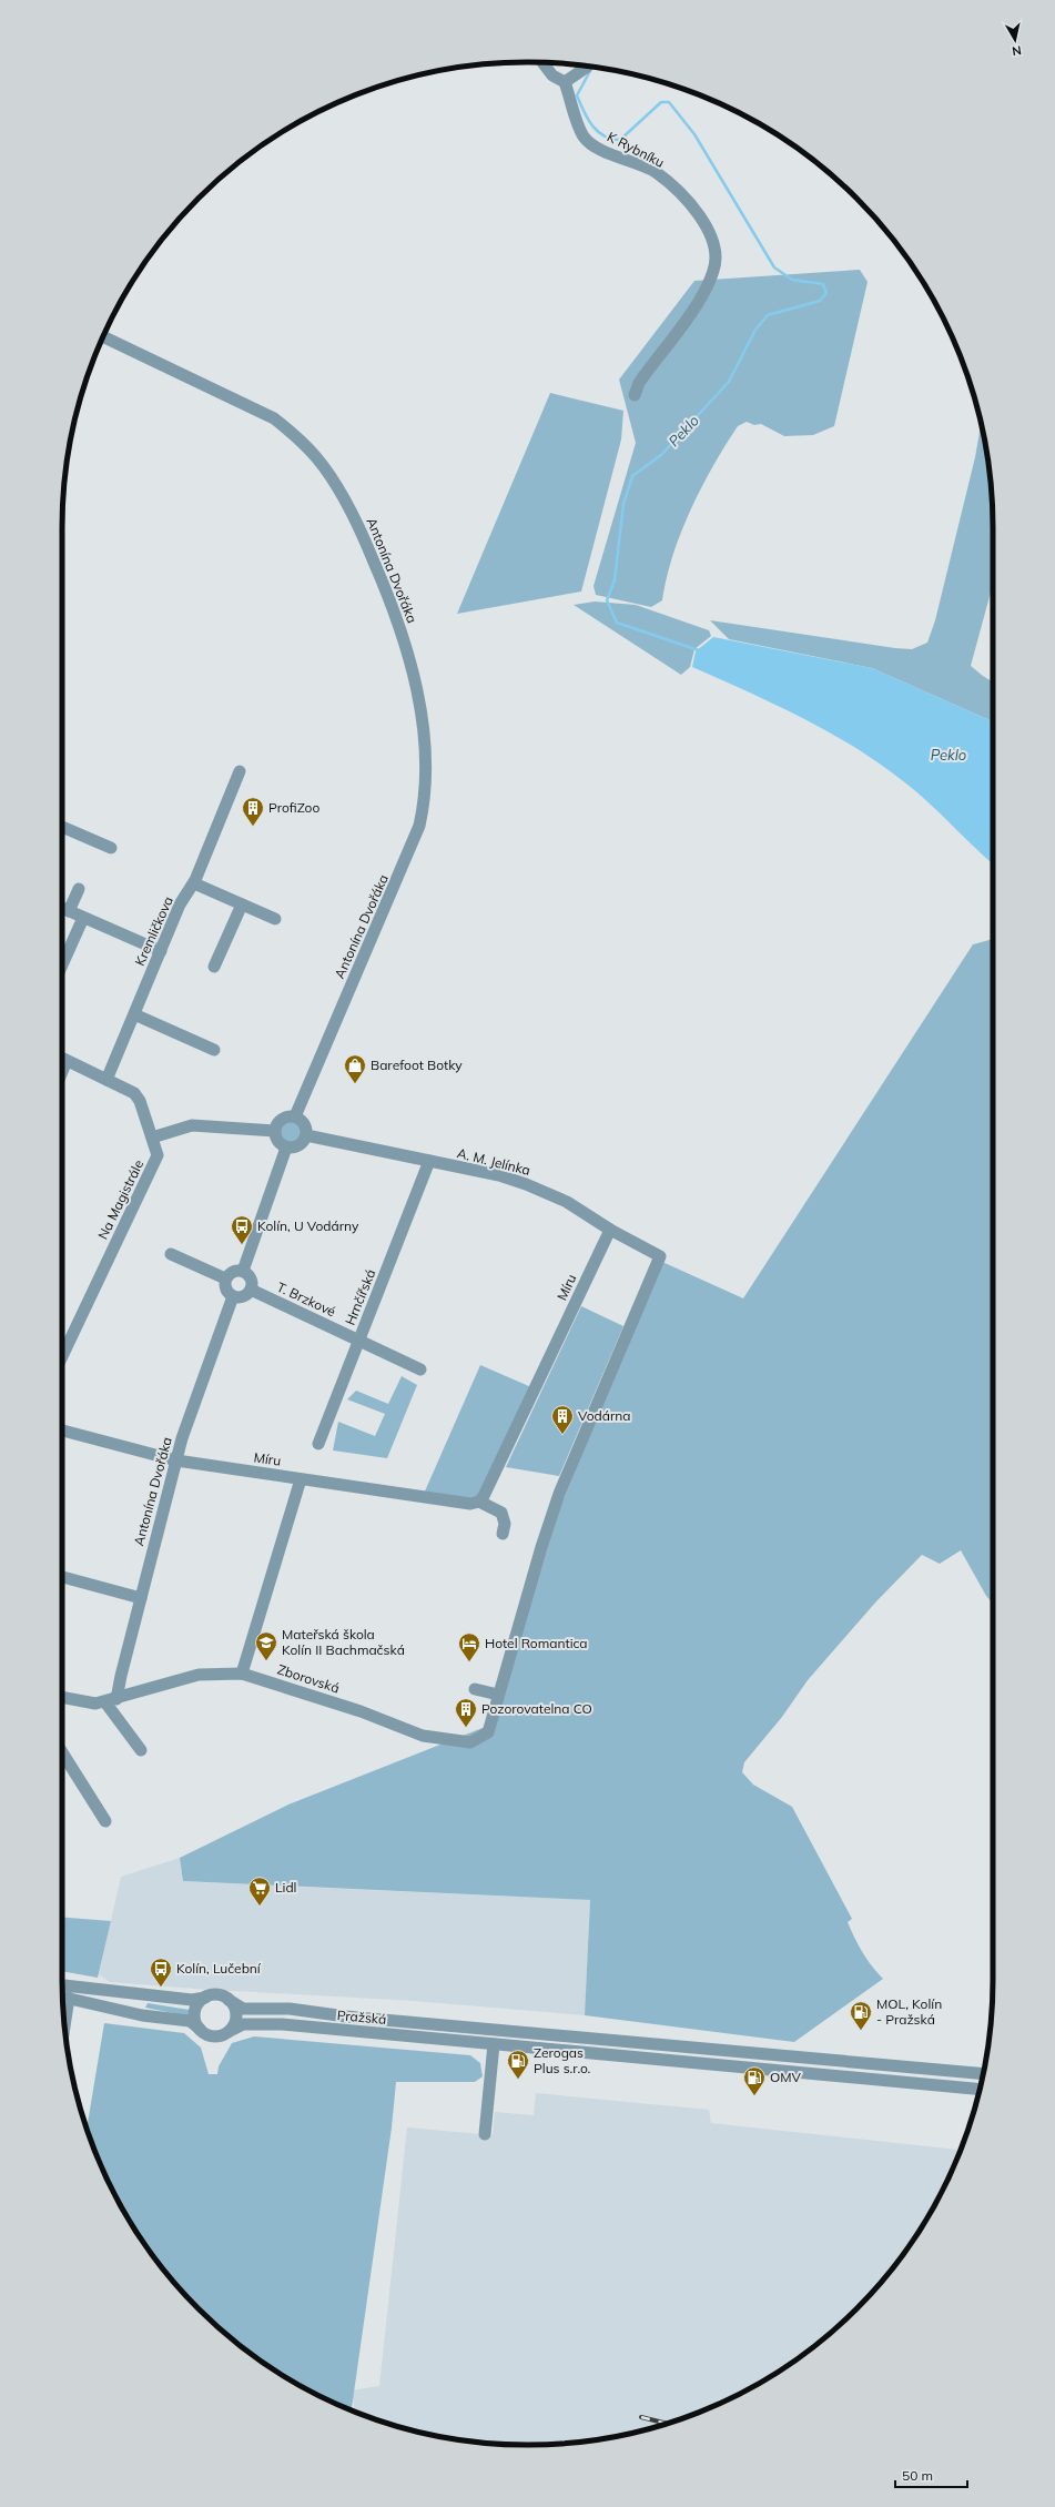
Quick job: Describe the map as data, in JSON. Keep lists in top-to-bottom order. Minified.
{"streets":{"street":["K Rybníku","Antonína Dvořáka","Kremličkova","A. M. Jelínka","Na Magistrále","Míru","Hrnčířská","T. Brzkové","Zborovská","Pražská"]},"crossings":[["Antonína Dvořáka","A. M. Jelínka"],["Antonína Dvořáka","Míru"],["Antonína Dvořáka","T. Brzkové"],["Antonína Dvořáka","Zborovská"],["Kremličkova","Na Magistrále"],["A. M. Jelínka","Míru"],["A. M. Jelínka","Hrnčířská"],["A. M. Jelínka","Zborovská"],["Hrnčířská","T. Brzkové"]],"water":["Peklo"],"places":{"building":["ProfiZoo","Vodárna","Pozorovatelna CO"],"shop":["Barefoot Botky"],"bus stop":["Kolín, U Vodárny","Kolín, Lučební"],"school or university":["Mateřská škola Kolín II Bachmačská"],"hotel":["Hotel Romantica"],"supermarket":["Lidl"],"fuel station":["MOL, Kolín - Pražská","Zerogas Plus s.r.o.","OMV"]},"scale_bar":"50 m","north":"bottom"}
